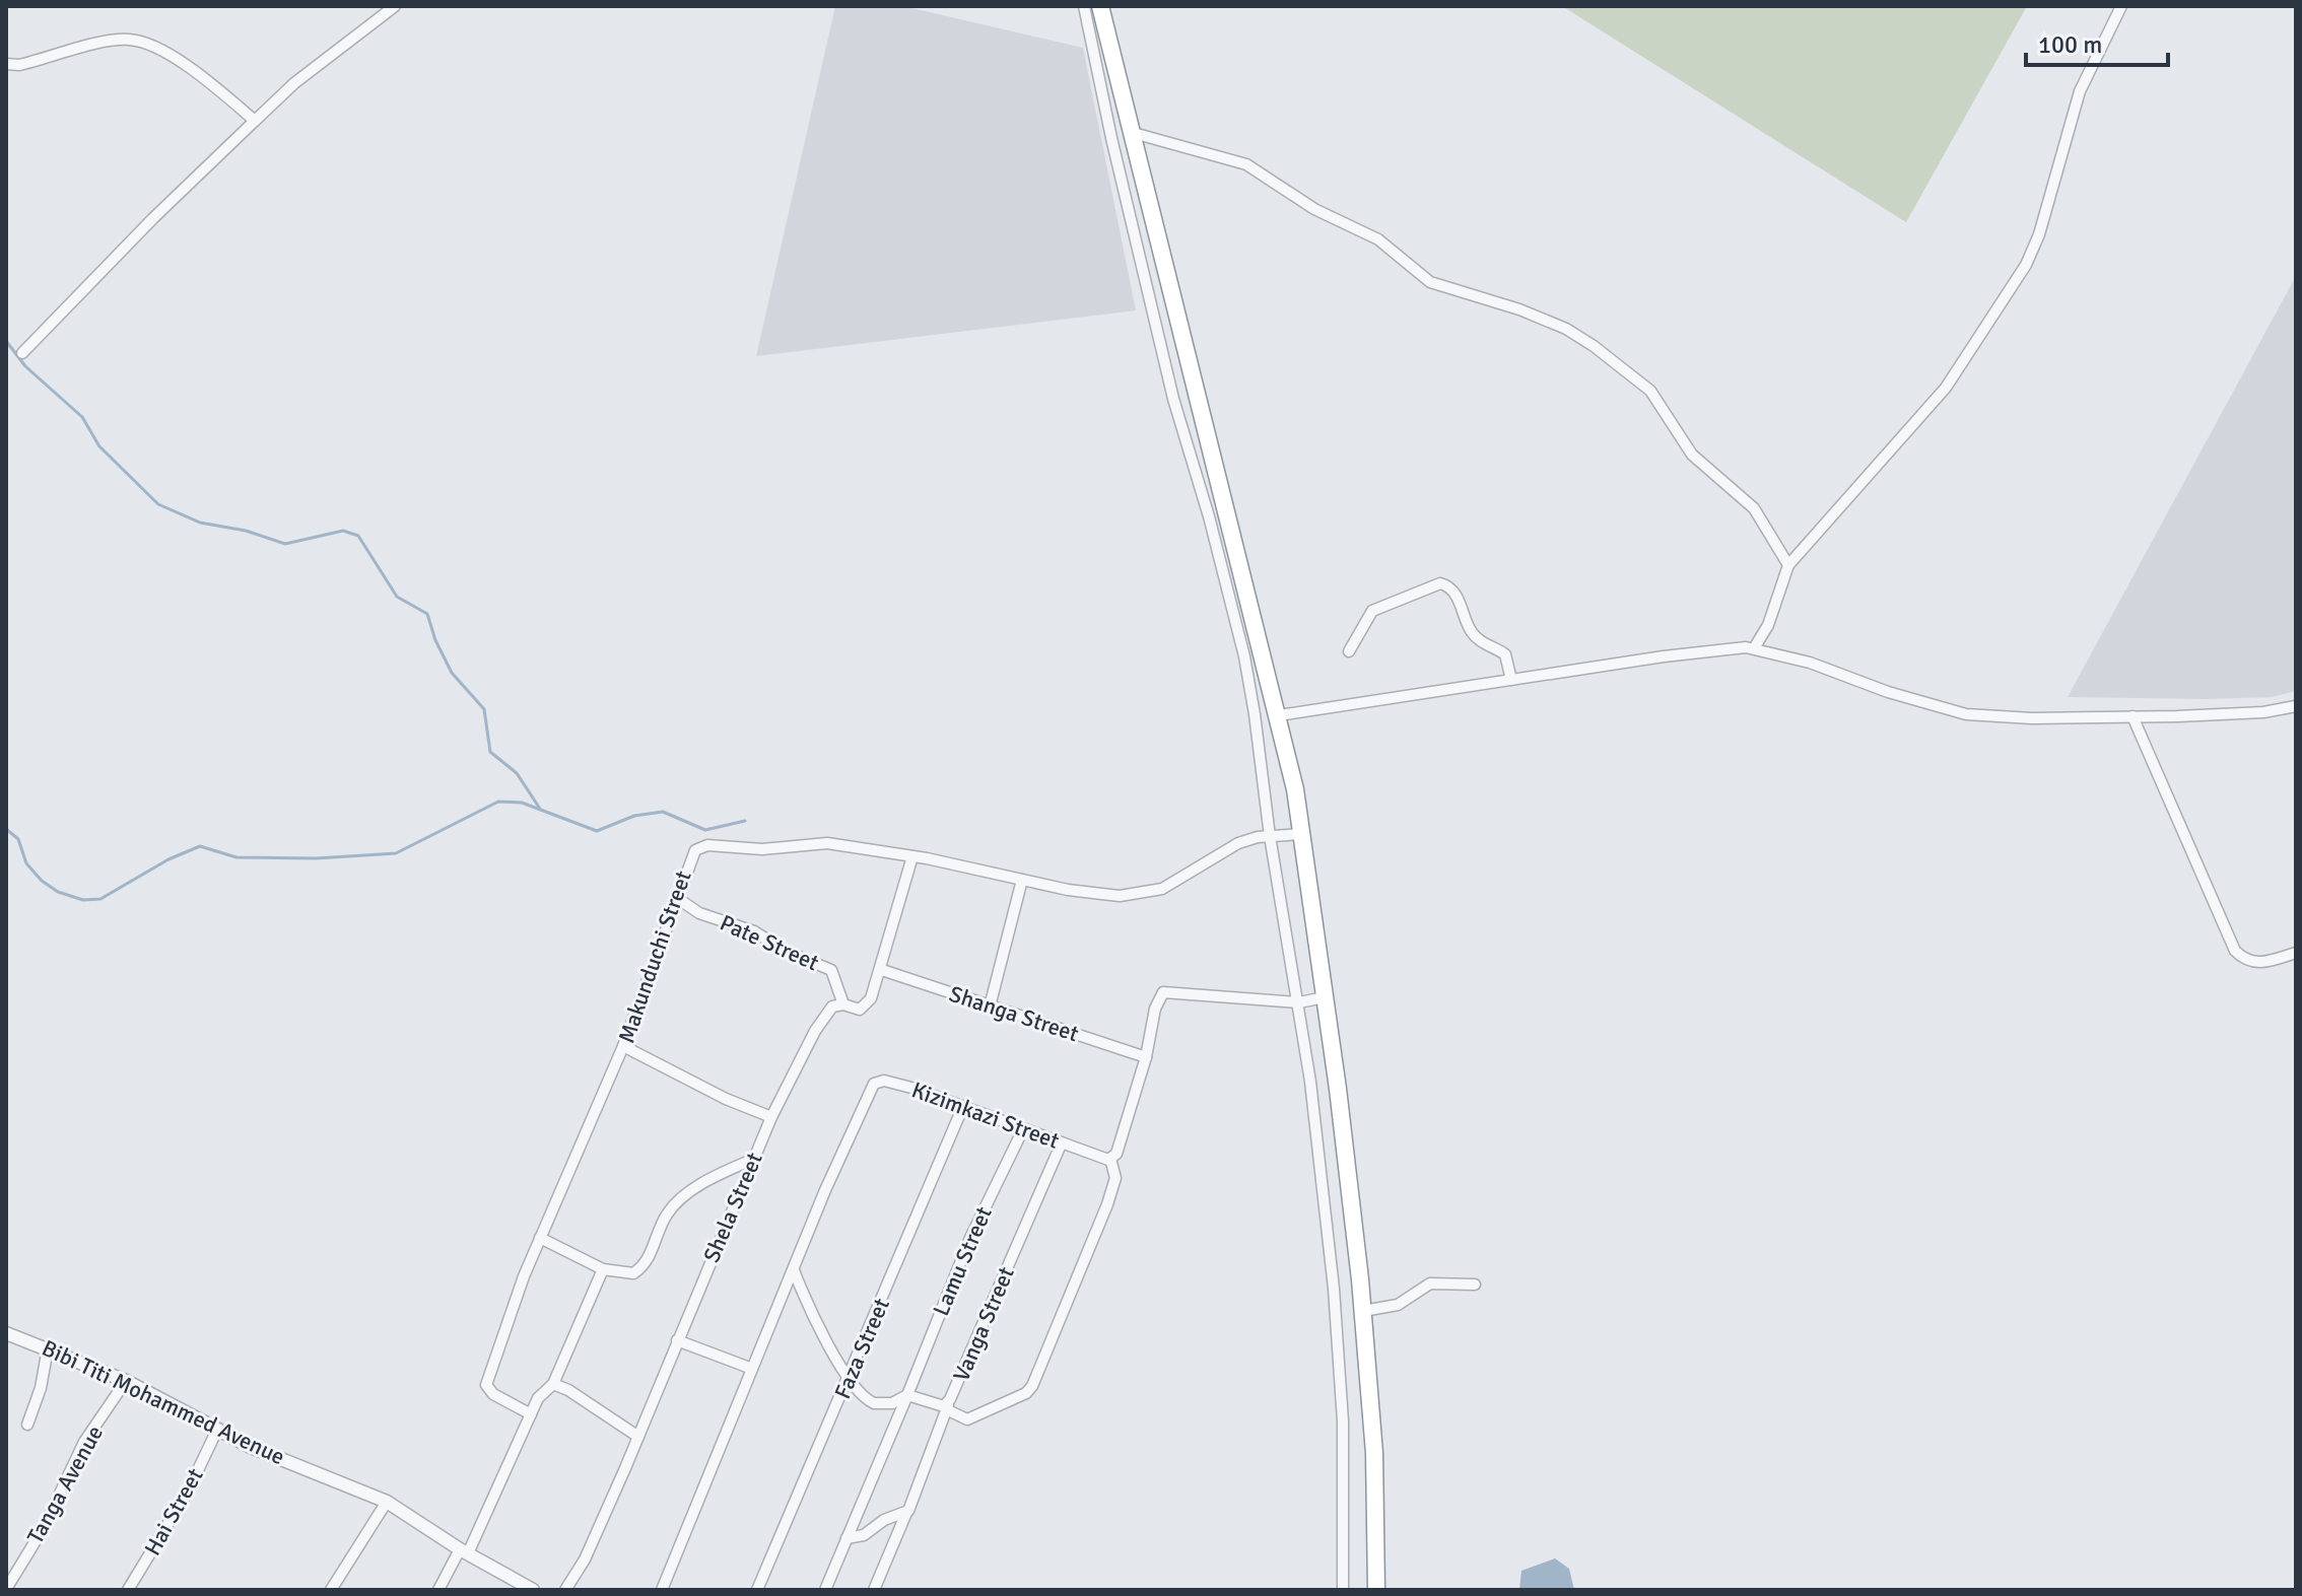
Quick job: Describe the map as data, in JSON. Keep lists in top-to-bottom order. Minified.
{"streets":{"street":["Pate Street","Makunduchi Street","Shanga Street","Kizimkazi Street","Shela Street","Lamu Street","Vanga Street","Faza Street","Bibi Titi Mohammed Avenue","Tanga Avenue","Hai Street"]},"crossings":[["Pate Street","Makunduchi Street"],["Pate Street","Shela Street"],["Makunduchi Street","Shela Street"],["Shanga Street","Shela Street"],["Kizimkazi Street","Lamu Street"],["Kizimkazi Street","Vanga Street"],["Kizimkazi Street","Faza Street"],["Lamu Street","Vanga Street"],["Bibi Titi Mohammed Avenue","Tanga Avenue"],["Bibi Titi Mohammed Avenue","Hai Street"]],"scale_bar":"100 m"}
